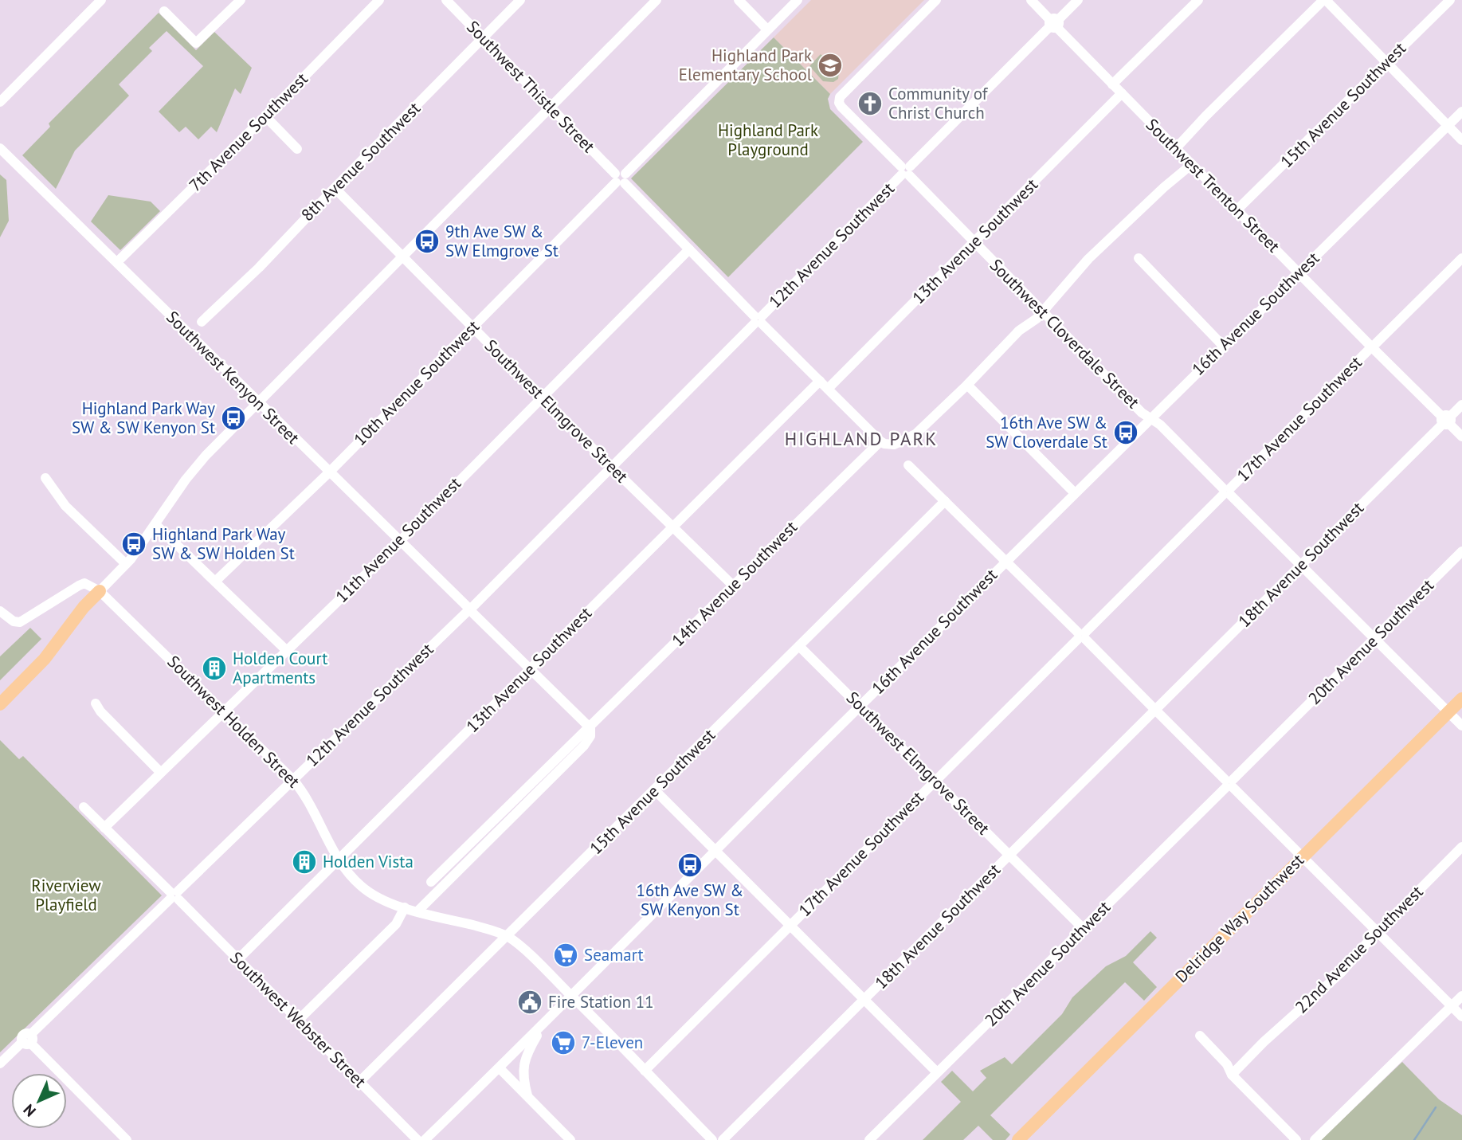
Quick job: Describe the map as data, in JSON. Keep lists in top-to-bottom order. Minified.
{"streets":{"main road":["Delridge Way Southwest"],"street":["Southwest Thistle Street","15th Avenue Southwest","7th Avenue Southwest","8th Avenue Southwest","Southwest Trenton Street","13th Avenue Southwest","12th Avenue Southwest","16th Avenue Southwest","Southwest Cloverdale Street","Southwest Kenyon Street","10th Avenue Southwest","Southwest Elmgrove Street","17th Avenue Southwest","11th Avenue Southwest","18th Avenue Southwest","14th Avenue Southwest","20th Avenue Southwest","Southwest Holden Street","22nd Avenue Southwest","Southwest Webster Street"]},"crossings":[["Southwest Thistle Street","8th Avenue Southwest"],["Southwest Thistle Street","13th Avenue Southwest"],["Southwest Thistle Street","12th Avenue Southwest"],["Southwest Thistle Street","10th Avenue Southwest"],["Southwest Thistle Street","11th Avenue Southwest"],["Southwest Thistle Street","14th Avenue Southwest"],["15th Avenue Southwest","Southwest Trenton Street"],["15th Avenue Southwest","Southwest Elmgrove Street"],["15th Avenue Southwest","Southwest Holden Street"],["15th Avenue Southwest","Southwest Webster Street"],["7th Avenue Southwest","Southwest Kenyon Street"],["8th Avenue Southwest","Southwest Elmgrove Street"],["Southwest Trenton Street","13th Avenue Southwest"],["Southwest Trenton Street","12th Avenue Southwest"],["Southwest Trenton Street","16th Avenue Southwest"],["Southwest Trenton Street","17th Avenue Southwest"],["Southwest Trenton Street","18th Avenue Southwest"],["13th Avenue Southwest","Southwest Cloverdale Street"],["13th Avenue Southwest","Southwest Kenyon Street"],["13th Avenue Southwest","Southwest Elmgrove Street"],["13th Avenue Southwest","Southwest Holden Street"],["13th Avenue Southwest","Southwest Webster Street"],["12th Avenue Southwest","Southwest Cloverdale Street"],["12th Avenue Southwest","Southwest Kenyon Street"],["12th Avenue Southwest","Southwest Elmgrove Street"],["12th Avenue Southwest","Southwest Holden Street"],["12th Avenue Southwest","Southwest Webster Street"],["16th Avenue Southwest","Southwest Cloverdale Street"],["16th Avenue Southwest","Southwest Elmgrove Street"],["16th Avenue Southwest","Southwest Holden Street"],["Southwest Cloverdale Street","17th Avenue Southwest"],["Southwest Cloverdale Street","18th Avenue Southwest"],["Southwest Cloverdale Street","20th Avenue Southwest"],["Southwest Cloverdale Street","Delridge Way Southwest"],["Southwest Kenyon Street","10th Avenue Southwest"],["Southwest Kenyon Street","11th Avenue Southwest"],["Southwest Kenyon Street","14th Avenue Southwest"],["10th Avenue Southwest","Southwest Elmgrove Street"],["Southwest Elmgrove Street","17th Avenue Southwest"],["Southwest Elmgrove Street","11th Avenue Southwest"],["Southwest Elmgrove Street","18th Avenue Southwest"],["Southwest Elmgrove Street","14th Avenue Southwest"],["Southwest Elmgrove Street","20th Avenue Southwest"],["17th Avenue Southwest","Southwest Holden Street"],["11th Avenue Southwest","Southwest Holden Street"],["11th Avenue Southwest","Southwest Webster Street"],["14th Avenue Southwest","Southwest Holden Street"]],"districts":["HIGHLAND PARK"],"parks":["Highland Park Playground","Riverview Playfield"],"places":{"school or university":["Highland Park Elementary School"],"church":["Community of Christ Church"],"bus stop":["9th Ave SW & SW Elmgrove St","Highland Park Way SW & SW Kenyon St","16th Ave SW & SW Cloverdale St","Highland Park Way SW & SW Holden St","16th Ave SW & SW Kenyon St"],"building":["Holden Court Apartments","Holden Vista"],"supermarket":["Seamart","7-Eleven"],"public building":["Fire Station 11"]},"north":"bottom left"}
